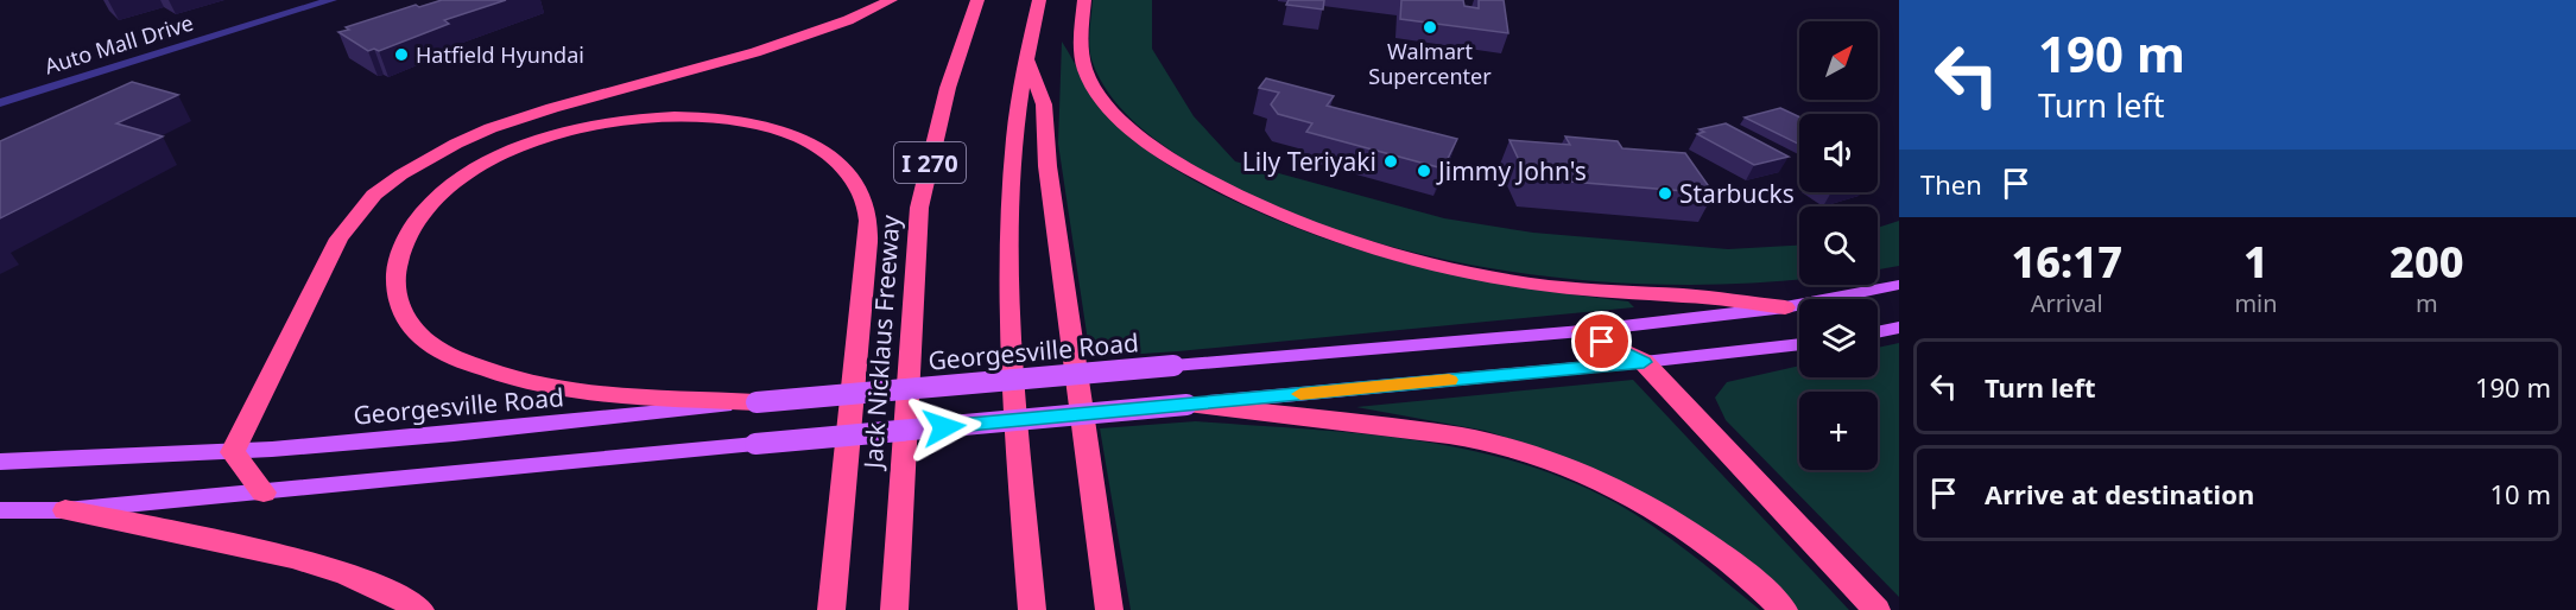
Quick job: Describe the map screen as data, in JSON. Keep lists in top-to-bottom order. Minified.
{"streets":{"highway":["I 270","Jack Nicklaus Freeway"],"main road":["Georgesville Road"],"street":["Auto Mall Drive"]},"places":["Walmart Supercenter","Hatfield Hyundai","Lily Teriyaki","Jimmy John's","Starbucks"],"north":"top right","page":{"turn":["190 m","Turn left"],"map_buttons":"+","then":"Then","eta":["16:17","Arrival","1","min","200","m"],"list":[{"name":"Turn left","value":"190 m"},{"name":"Arrive at destination","value":"10 m"}]}}
